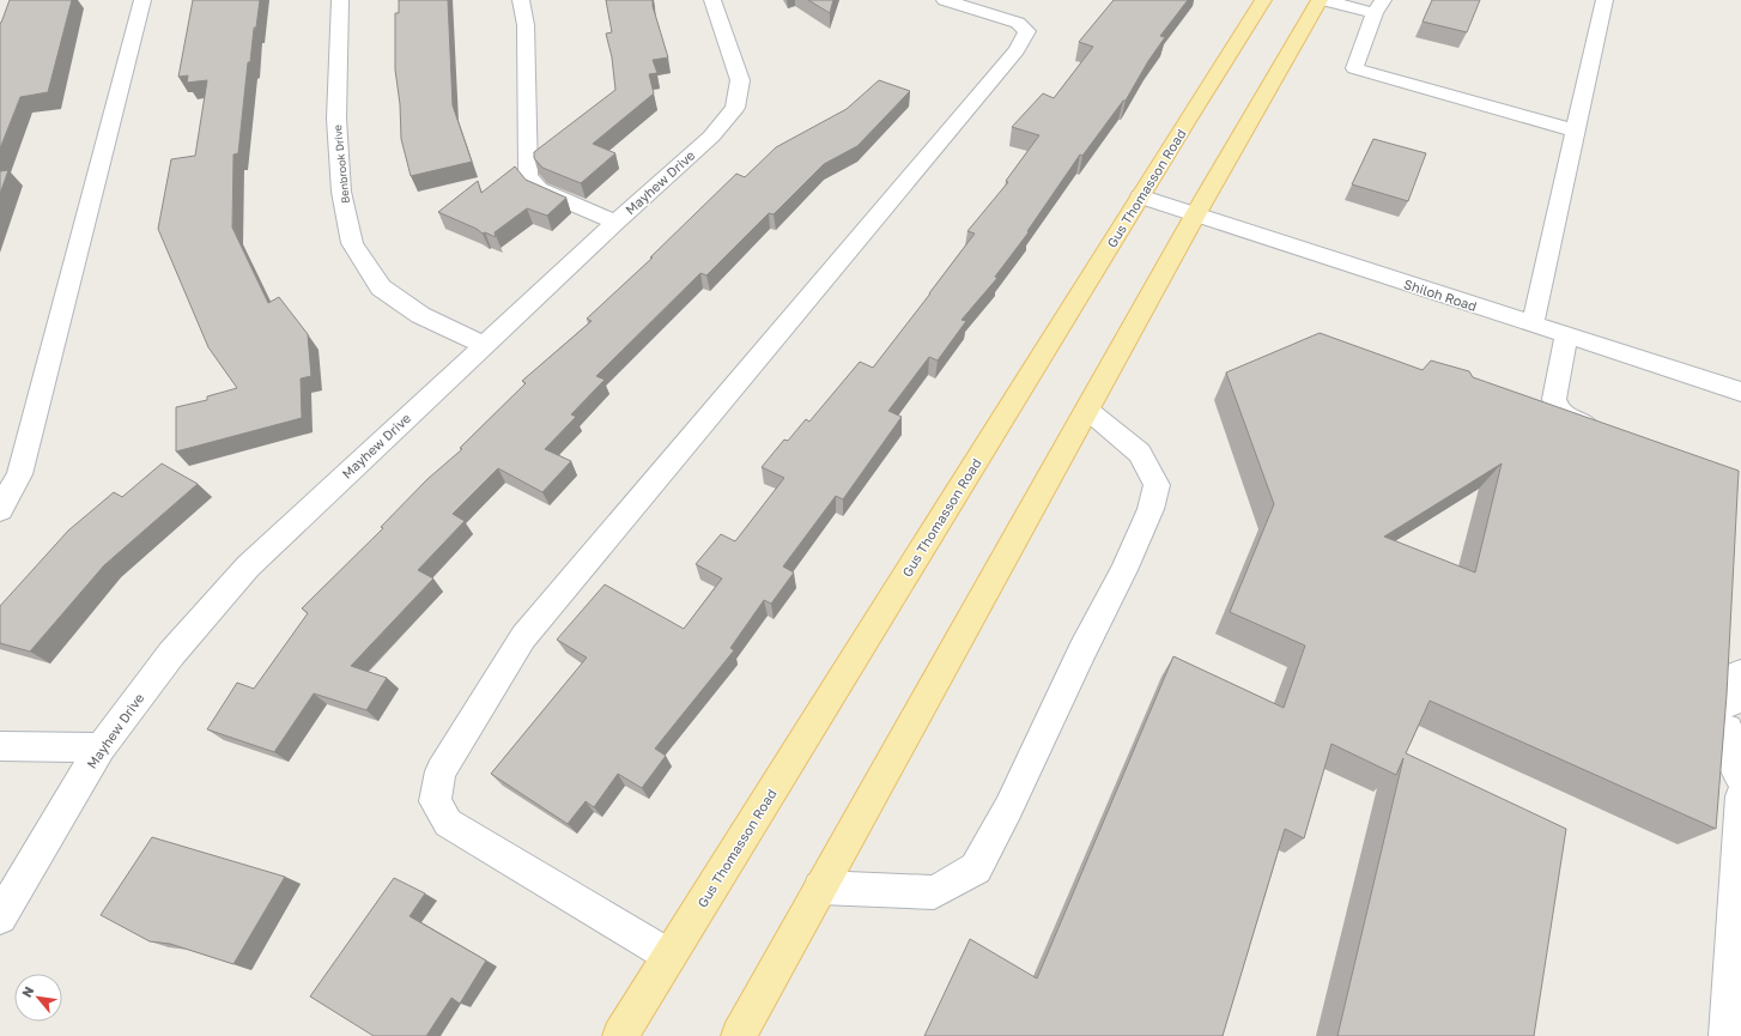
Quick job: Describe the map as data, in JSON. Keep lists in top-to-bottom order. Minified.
{"streets":{"main road":["Gus Thomasson Road"],"street":["Benbrook Drive","Mayhew Drive","Shiloh Road"]},"crossings":[["Benbrook Drive","Mayhew Drive"],["Gus Thomasson Road","Shiloh Road"]],"north":"top left"}
